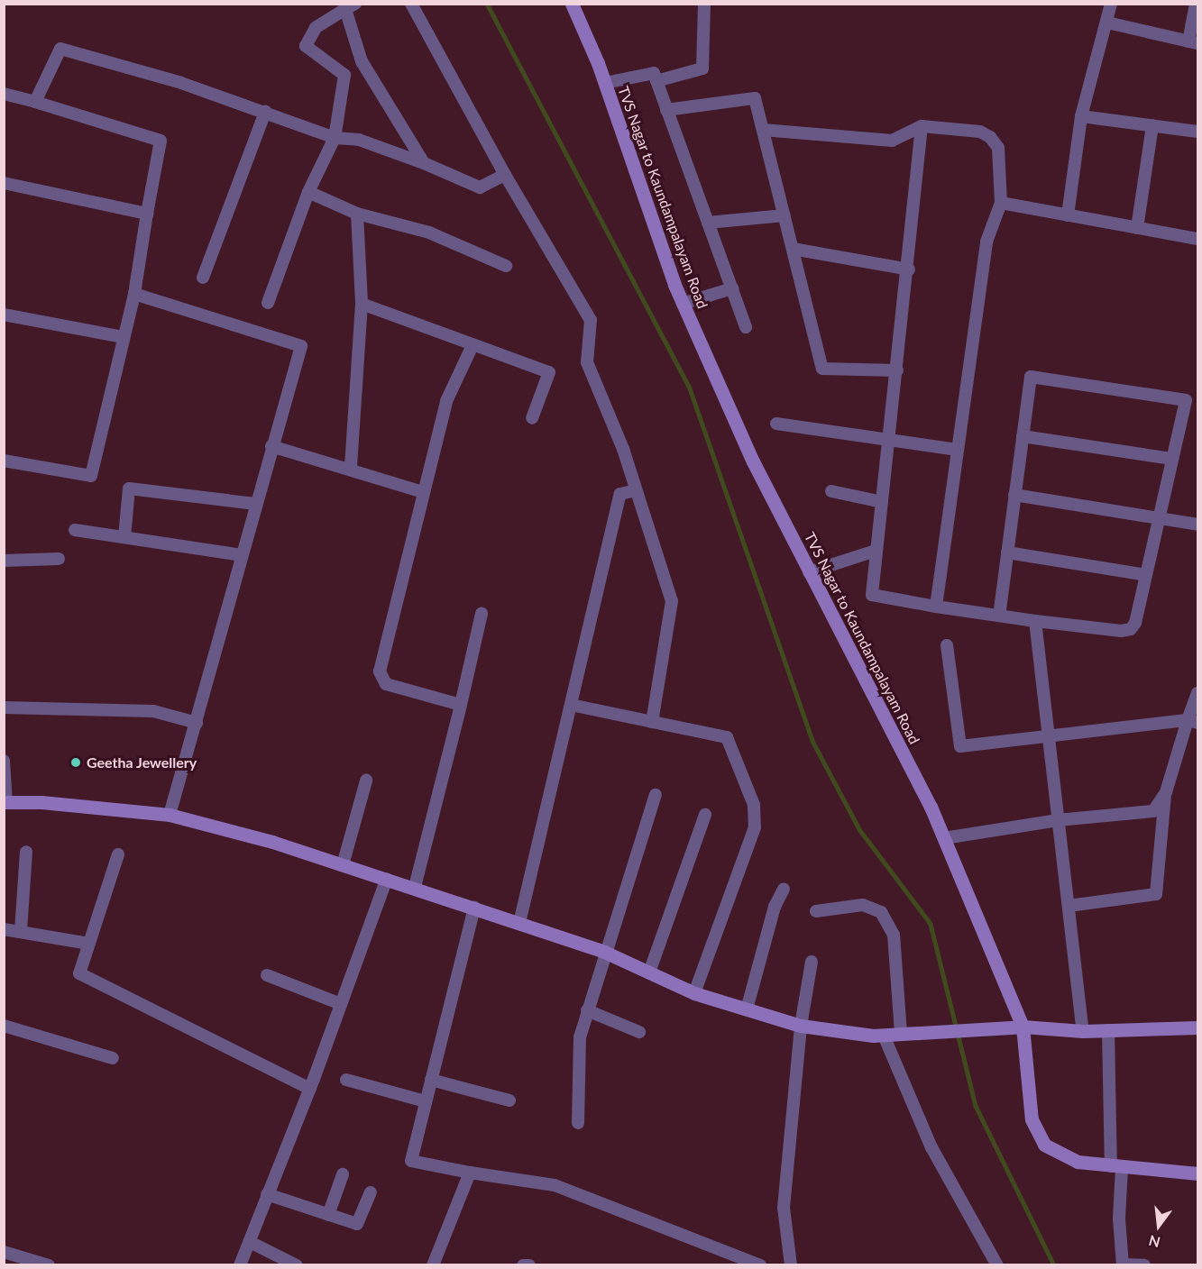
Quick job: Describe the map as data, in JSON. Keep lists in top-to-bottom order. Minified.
{"streets":{"street":["TVS Nagar to Kaundampalayam Road"]},"places":["Geetha Jewellery"],"north":"bottom"}
